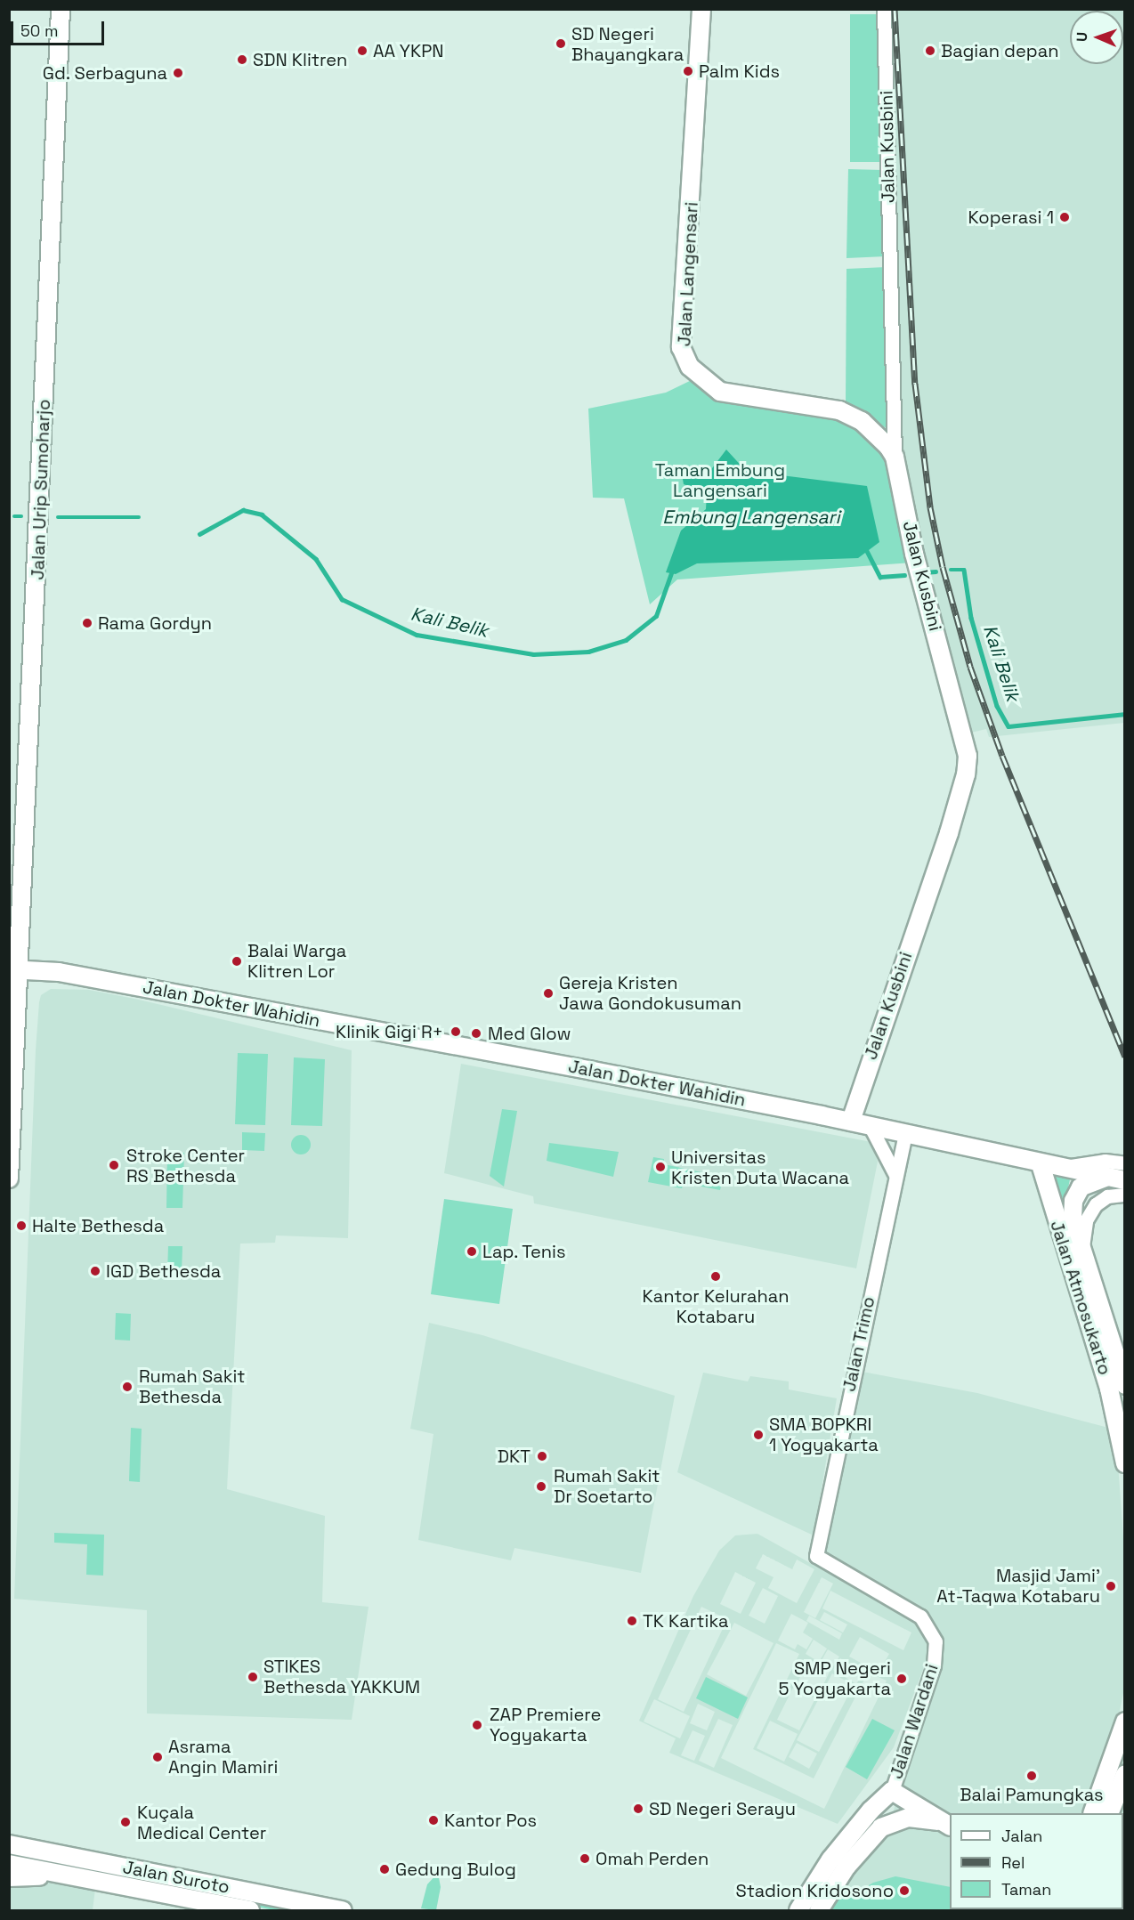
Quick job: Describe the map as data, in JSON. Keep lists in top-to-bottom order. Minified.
{"streets":{"main road":["Jalan Kusbini","Jalan Langensari","Jalan Urip Sumoharjo","Jalan Dokter Wahidin","Jalan Atmosukarto","Jalan Suroto"],"street":["Jalan Trimo","Jalan Wardani"]},"crossings":[["Jalan Kusbini","Jalan Langensari"],["Jalan Kusbini","Jalan Dokter Wahidin"],["Jalan Urip Sumoharjo","Jalan Dokter Wahidin"],["Jalan Dokter Wahidin","Jalan Atmosukarto"],["Jalan Dokter Wahidin","Jalan Trimo"],["Jalan Trimo","Jalan Wardani"]],"water":["Embung Langensari","Kali Belik"],"parks":["Taman Embung Langensari"],"places":["SD Negeri Bhayangkara","AA YKPN","Bagian depan","SDN Klitren","Palm Kids","Gd. Serbaguna","Koperasi 1","Rama Gordyn","Balai Warga Klitren Lor","Gereja Kristen Jawa Gondokusuman","Klinik Gigi R+","Med Glow","Stroke Center RS Bethesda","Universitas Kristen Duta Wacana","Halte Bethesda","Lap. Tenis","IGD Bethesda","Kantor Kelurahan Kotabaru","Rumah Sakit Bethesda","SMA BOPKRI 1 Yogyakarta","DKT","Rumah Sakit Dr Soetarto","Masjid Jami' At-Taqwa Kotabaru","TK Kartika","STIKES Bethesda YAKKUM","SMP Negeri 5 Yogyakarta","ZAP Premiere Yogyakarta","Asrama Angin Mamiri","Balai Pamungkas","SD Negeri Serayu","Kantor Pos","Kuçala Medical Center","Omah Perden","Gedung Bulog","Stadion Kridosono"],"legend":["Jalan","Rel","Taman"],"scale_bar":"50 m","north":"left"}
